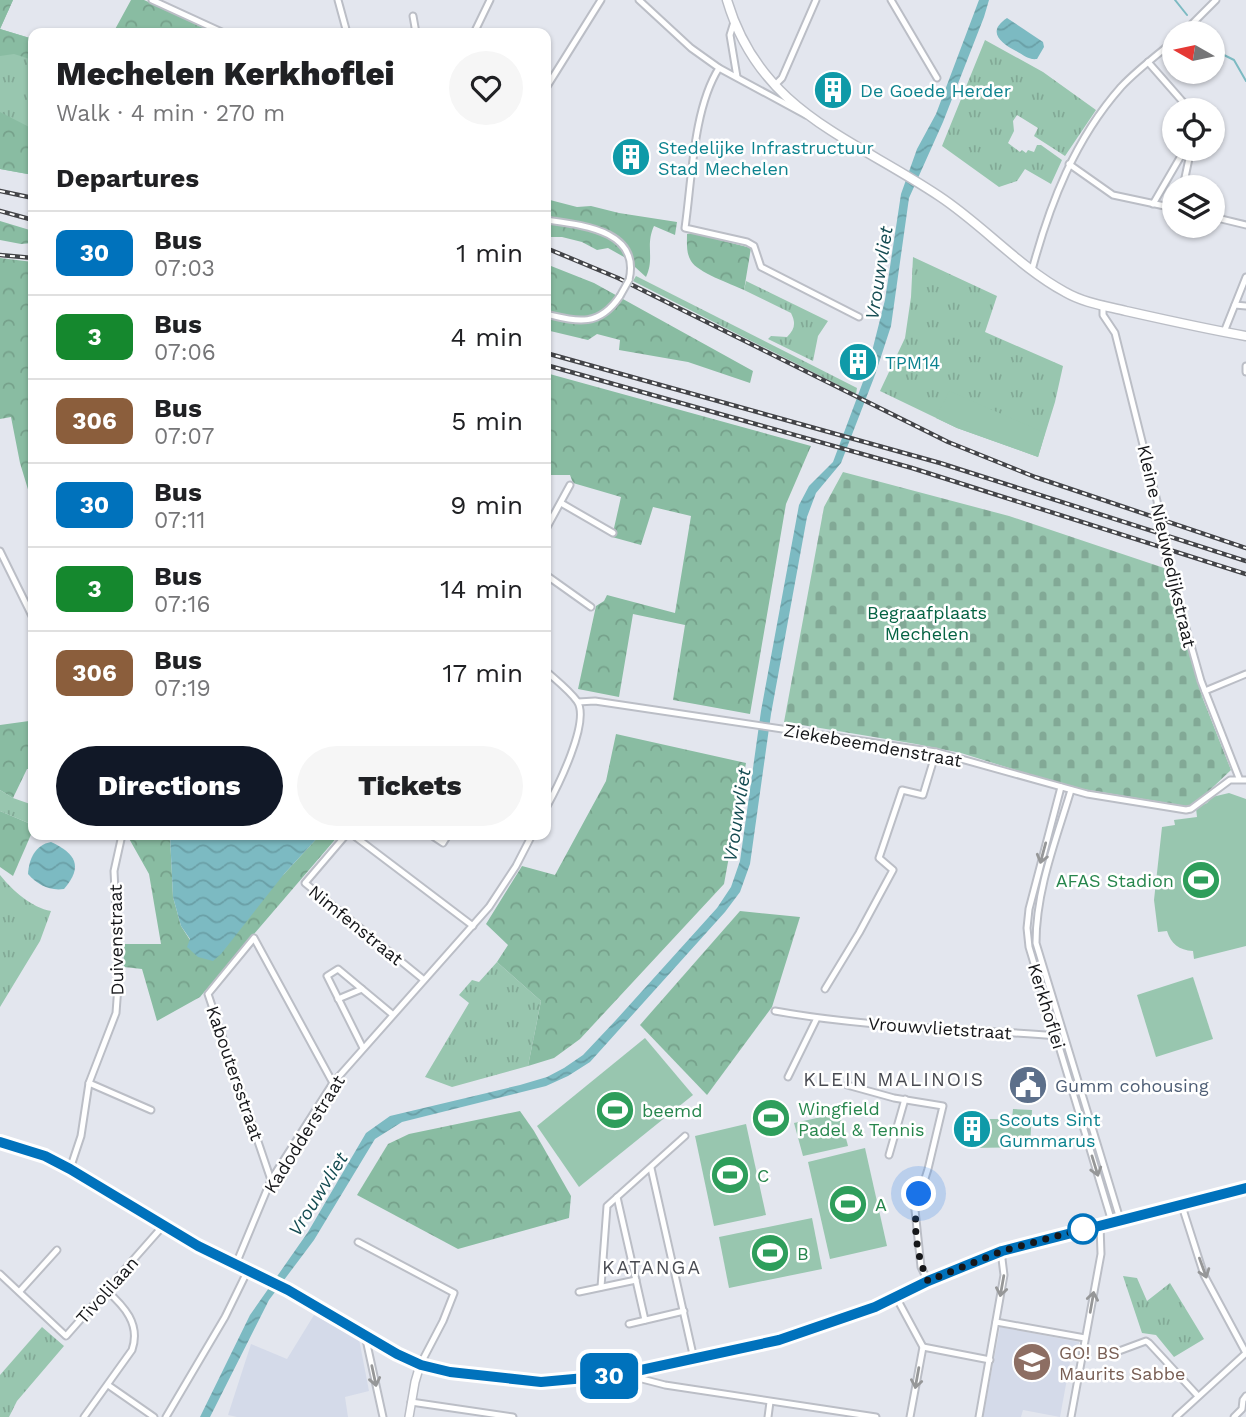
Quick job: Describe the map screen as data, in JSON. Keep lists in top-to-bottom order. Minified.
{"streets":{"street":["Kleine Nieuwedijkstraat","Ziekebeemdenstraat","Nimfenstraat","Duivenstraat","Kerkhoflei","Vrouwvlietstraat","Kaboutersstraat","Kadodderstraat","Tivolilaan"]},"crossings":[["Kleine Nieuwedijkstraat","Ziekebeemdenstraat"],["Ziekebeemdenstraat","Kerkhoflei"],["Nimfenstraat","Kadodderstraat"],["Kerkhoflei","Vrouwvlietstraat"],["Kaboutersstraat","Kadodderstraat"]],"districts":["KLEIN MALINOIS","KATANGA"],"water":["Vrouwvliet"],"parks":["Begraafplaats Mechelen"],"places":{"building":["De Goede Herder","Stedelijke Infrastructuur Stad Mechelen","TPM14","Scouts Sint Gummarus"],"sports":["AFAS Stadion","beemd","Wingfield Padel & Tennis","C","A","B"],"public building":["Gumm cohousing"],"school or university":["GO! BS Maurits Sabbe"]},"lines":["bus line 30"],"north":"left","page":{"on_map":"30","heading":[["Mechelen Kerkhoflei","Walk · 4 min · 270 m"],"Departures"],"list":[{"mark":"30","name":"Bus","note":"07:03","value":"1 min"},{"mark":"3","name":"Bus","note":"07:06","value":"4 min"},{"mark":"306","name":"Bus","note":"07:07","value":"5 min"},{"mark":"30","name":"Bus","note":"07:11","value":"9 min"},{"mark":"3","name":"Bus","note":"07:16","value":"14 min"},{"mark":"306","name":"Bus","note":"07:19","value":"17 min"}],"buttons":["Directions","Tickets"]}}
